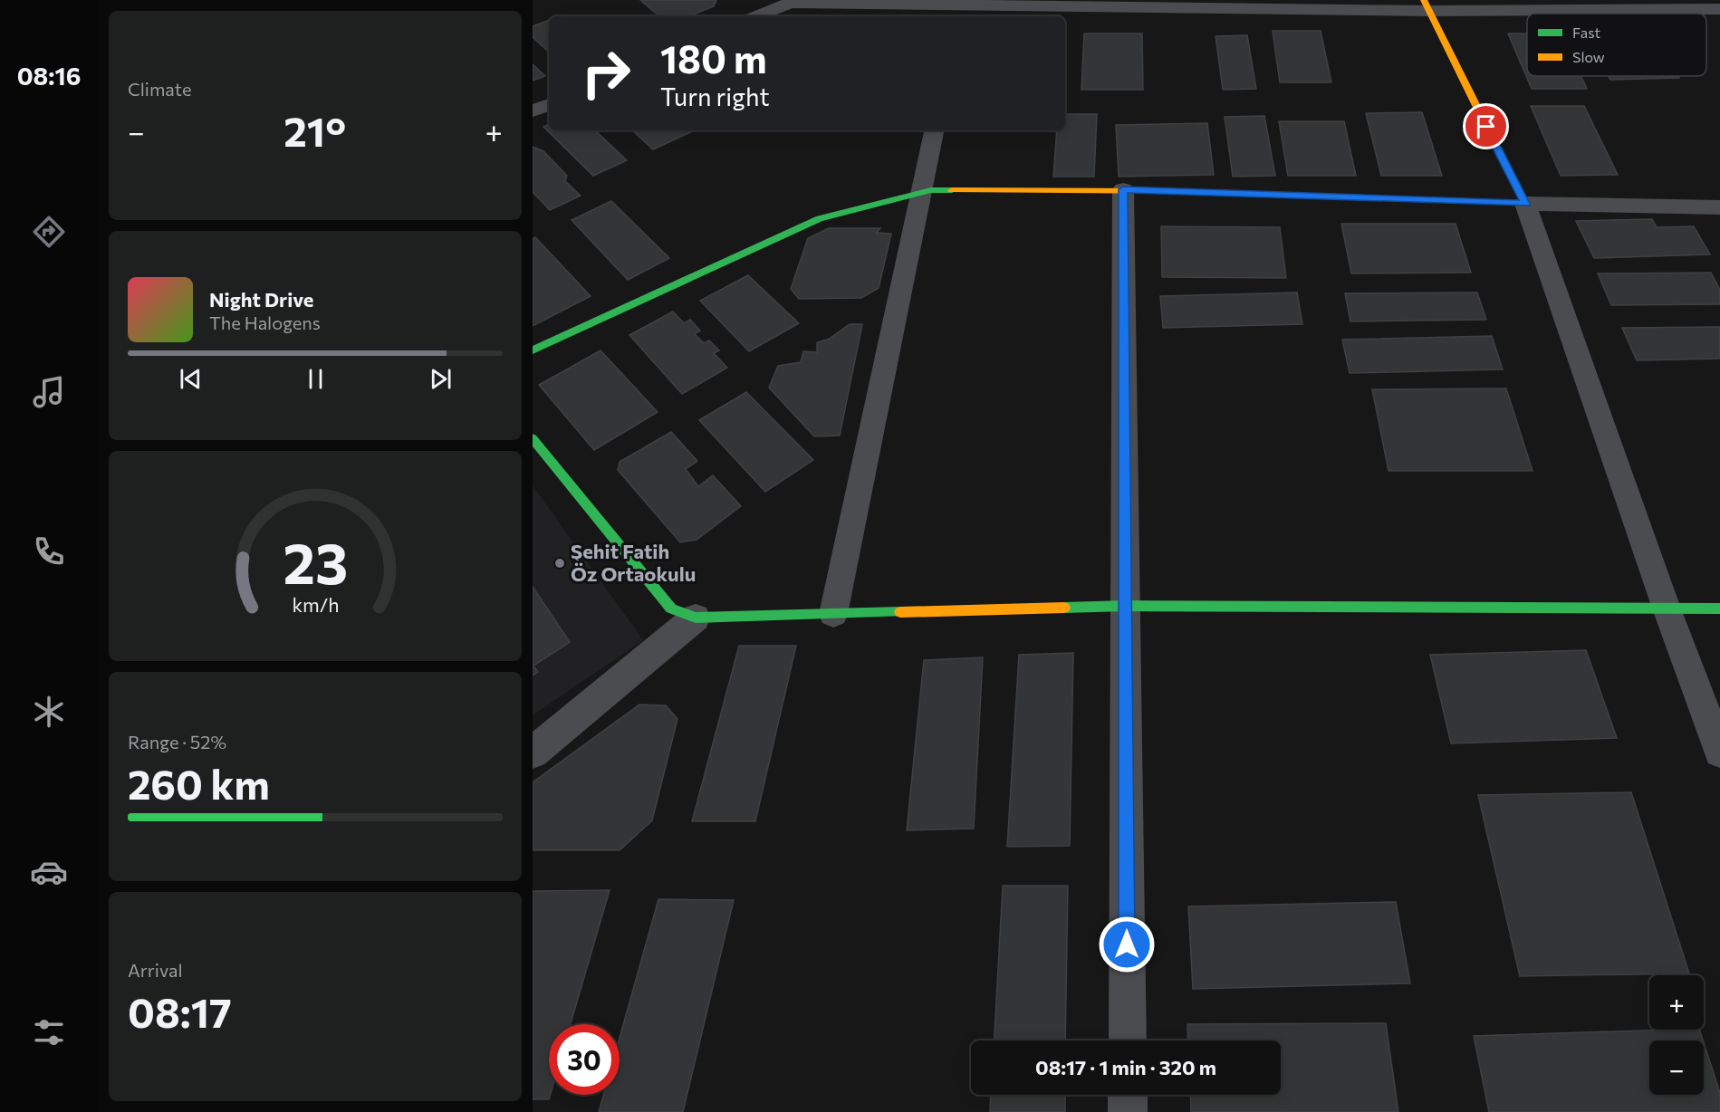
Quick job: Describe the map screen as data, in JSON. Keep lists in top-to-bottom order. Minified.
{"places":["Şehit Fatih Öz Ortaokulu"],"legend":["Fast","Slow"],"page":{"tabs":"08:16","tile":["Climate",["Range · 52%","260 km"],["Arrival","08:17"]],"turn":["180 m","Turn right"],"heat":["−","21°","+"],"song":["Night Drive","The Halogens"],"map_buttons":["+","−"],"limit":"30","trip":"08:17 · 1 min · 320 m","gauge":["23","km/h"]}}
